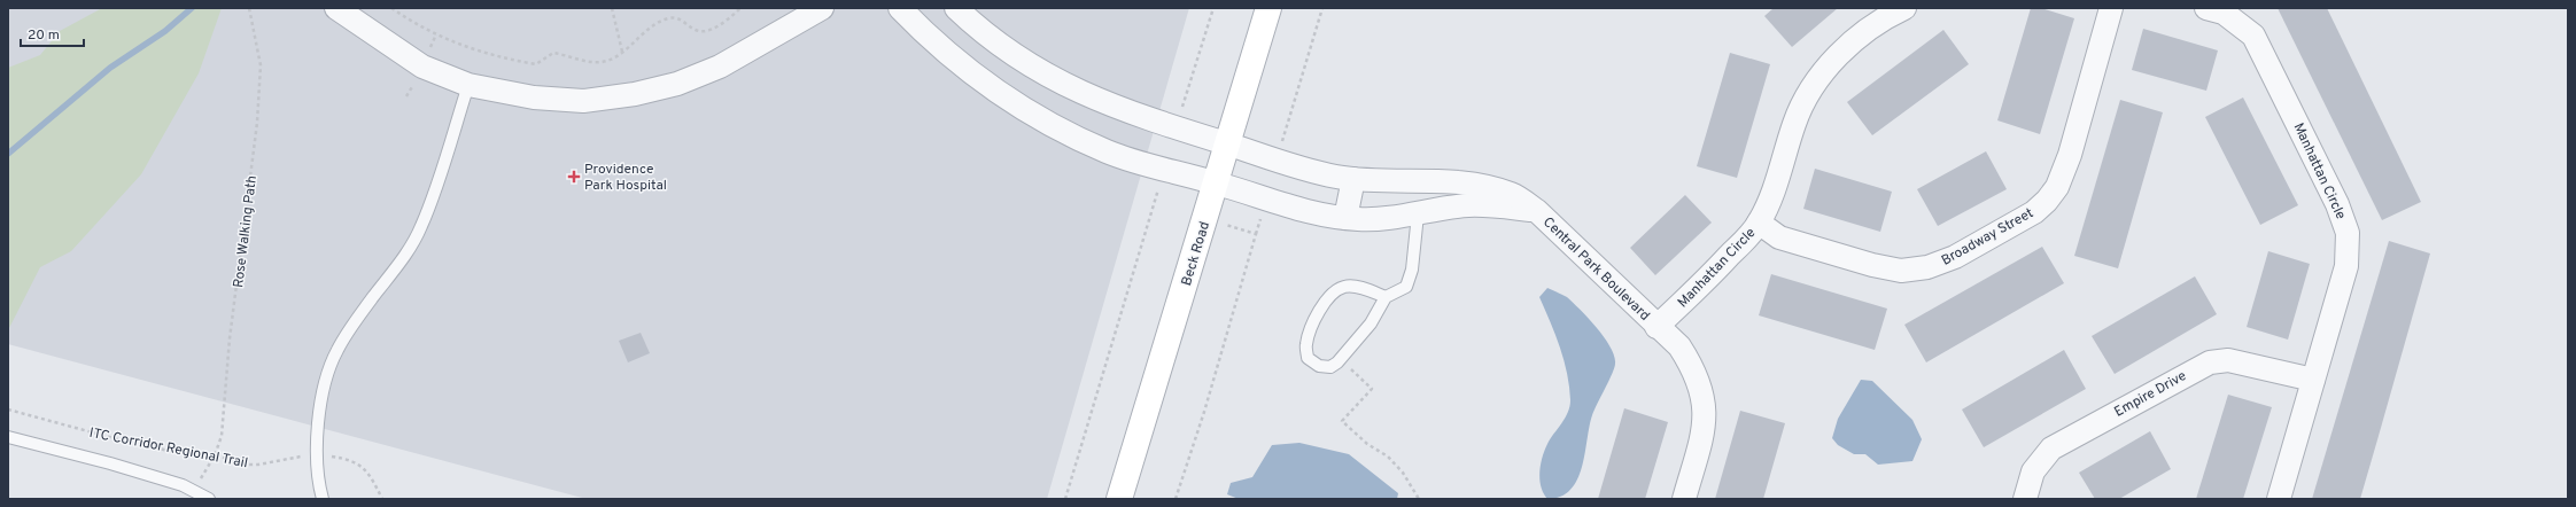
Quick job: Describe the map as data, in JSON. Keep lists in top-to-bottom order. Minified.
{"streets":{"main road":["Beck Road"],"street":["Manhattan Circle","Broadway Street","Central Park Boulevard","Empire Drive"],"path":["Rose Walking Path","ITC Corridor Regional Trail"]},"crossings":[["Manhattan Circle","Broadway Street"],["Manhattan Circle","Central Park Boulevard"],["Manhattan Circle","Empire Drive"],["Rose Walking Path","ITC Corridor Regional Trail"],["Beck Road","Central Park Boulevard"]],"places":{"health":["Providence Park Hospital"]},"scale_bar":"20 m"}
